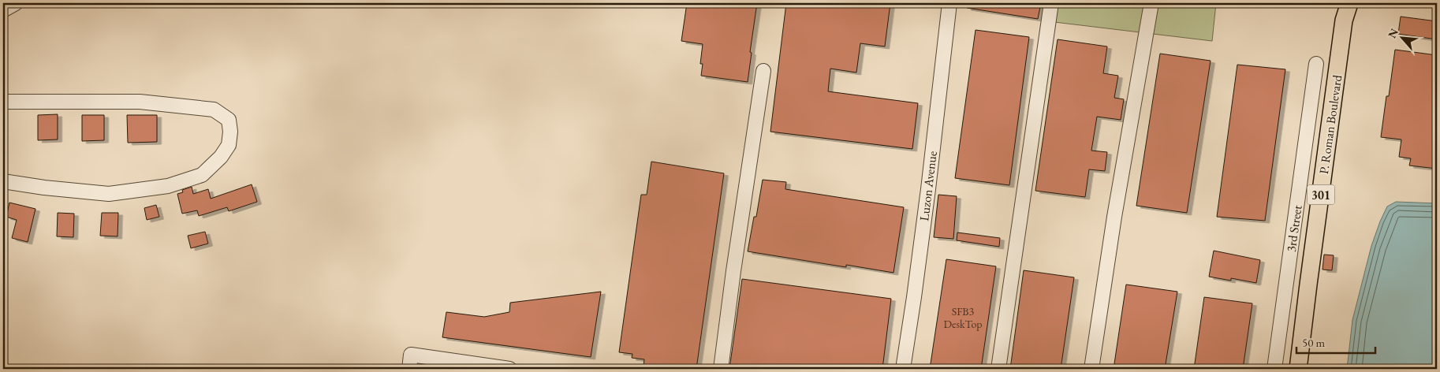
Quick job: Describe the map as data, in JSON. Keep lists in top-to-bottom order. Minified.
{"streets":{"main road":["P. Roman Boulevard","301"],"street":["Luzon Avenue","3rd Street"]},"house_numbers":["SFB3 DeskTop"],"scale_bar":"50 m","north":"top left"}
